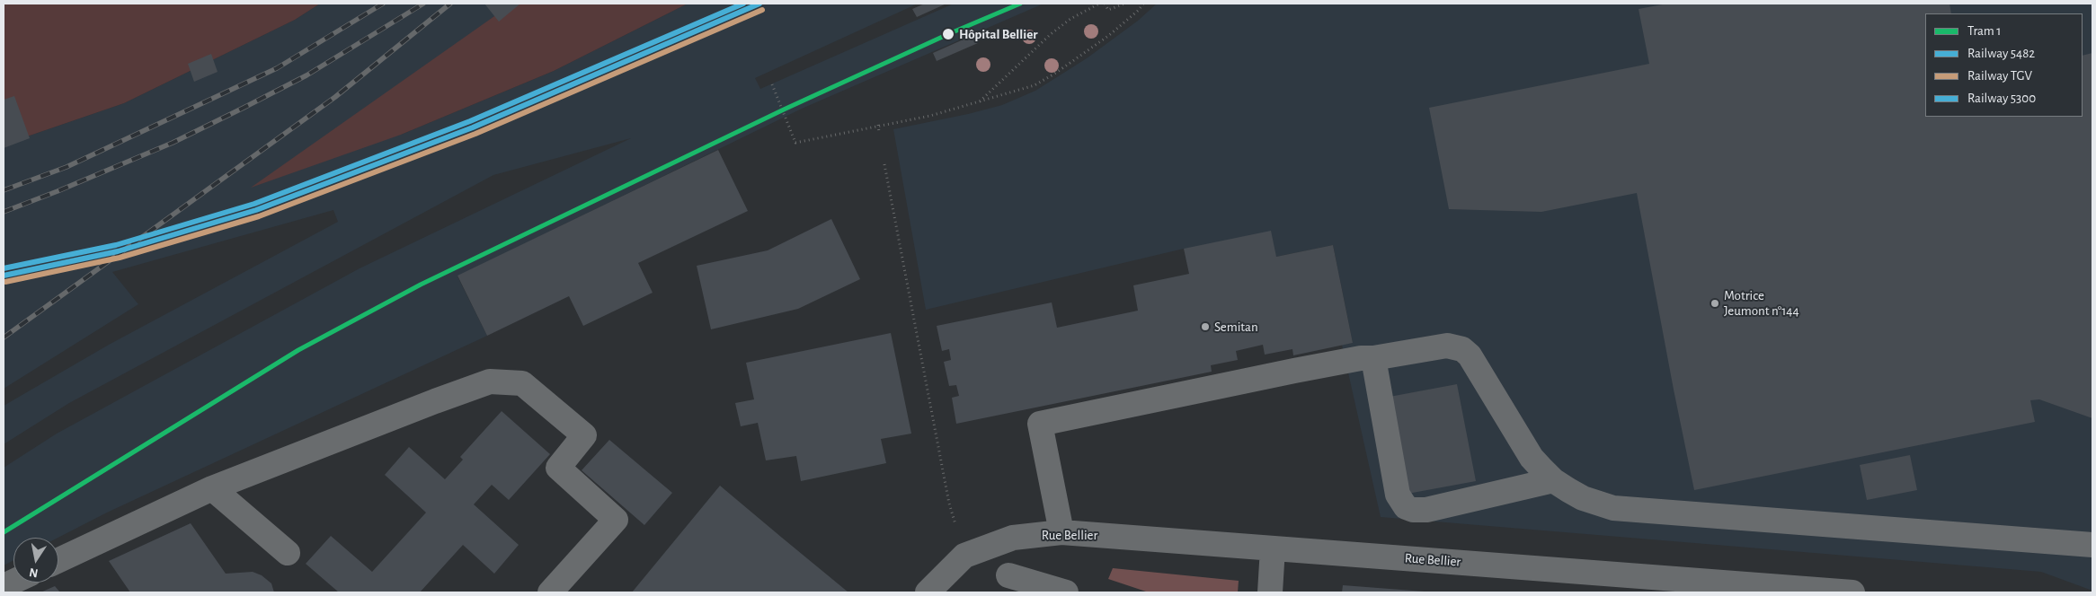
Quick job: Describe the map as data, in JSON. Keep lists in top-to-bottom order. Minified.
{"streets":{"street":["Rue Bellier"]},"places":["Hôpital Bellier","Motrice Jeumont n°144","Semitan"],"lines":["tram line 1","rail line 5482","rail line 5300","rail line TGV"],"legend":["Tram 1","Railway 5482","Railway TGV","Railway 5300"],"north":"bottom"}
